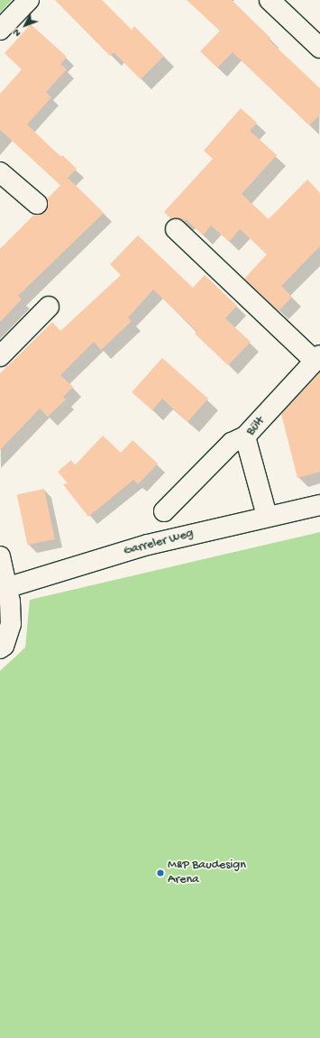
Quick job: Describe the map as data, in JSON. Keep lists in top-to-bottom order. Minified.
{"streets":{"street":["Bült","Garreler Weg"]},"crossings":[["Bült","Garreler Weg"]],"places":["M&P Baudesign Arena"],"north":"bottom left"}
